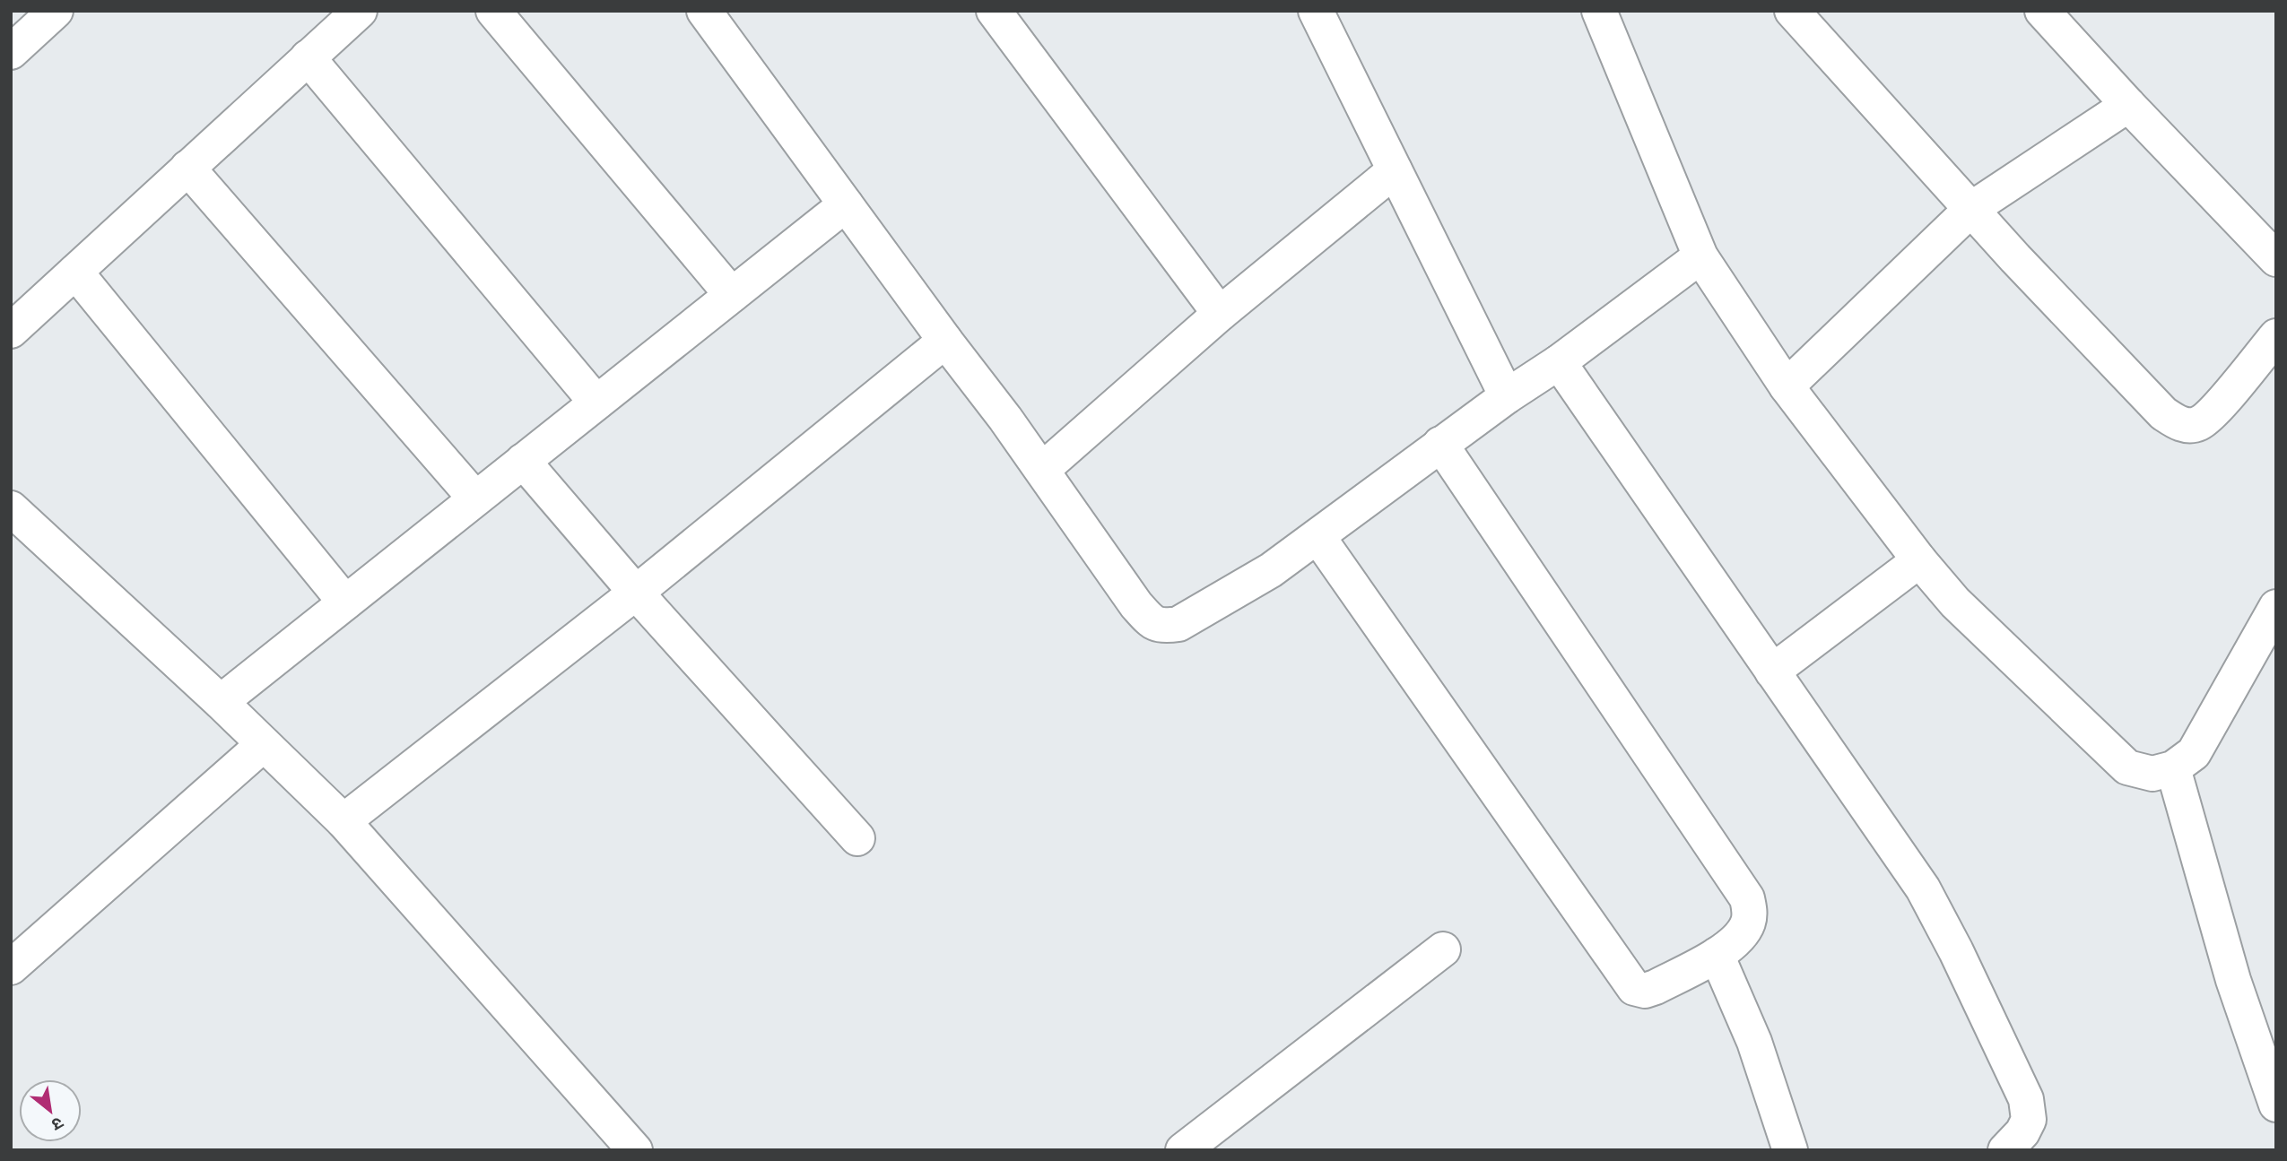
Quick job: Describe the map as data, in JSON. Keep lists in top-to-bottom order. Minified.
{"north":"bottom right"}
